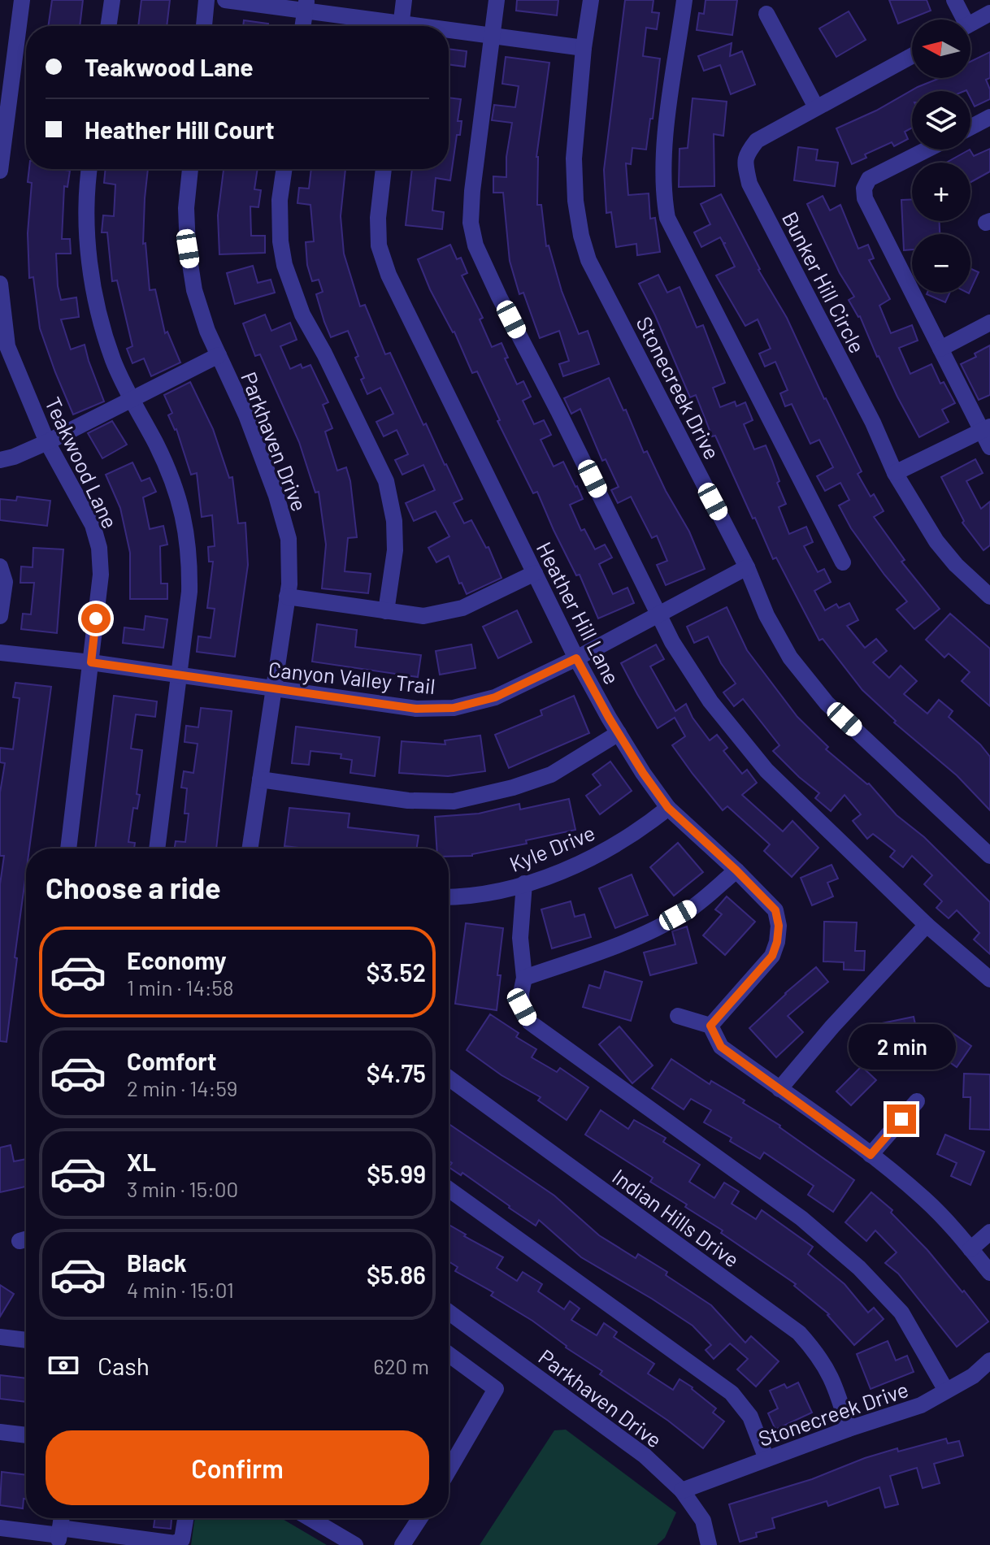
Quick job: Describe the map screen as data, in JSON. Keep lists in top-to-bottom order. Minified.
{"streets":{"street":["Bunker Hill Circle","Stonecreek Drive","Parkhaven Drive","Teakwood Lane","Heather Hill Lane","Canyon Valley Trail","Kyle Drive","Indian Hills Drive"]},"crossings":[["Stonecreek Drive","Parkhaven Drive"],["Stonecreek Drive","Canyon Valley Trail"],["Stonecreek Drive","Indian Hills Drive"],["Parkhaven Drive","Canyon Valley Trail"],["Teakwood Lane","Canyon Valley Trail"],["Heather Hill Lane","Canyon Valley Trail"],["Heather Hill Lane","Kyle Drive"]],"north":"left","page":{"map_buttons":["+","−"],"banner":["Teakwood Lane","Heather Hill Court"],"heading":"Choose a ride","list":[{"name":"Economy","note":"1 min · 14:58","value":"$3.52"},{"name":"Comfort","note":"2 min · 14:59","value":"$4.75"},{"name":"XL","note":"3 min · 15:00","value":"$5.99"},{"name":"Black","note":"4 min · 15:01","value":"$5.86"}],"bubble":"2 min","pay":["Cash","620 m"],"buttons":"Confirm"}}
